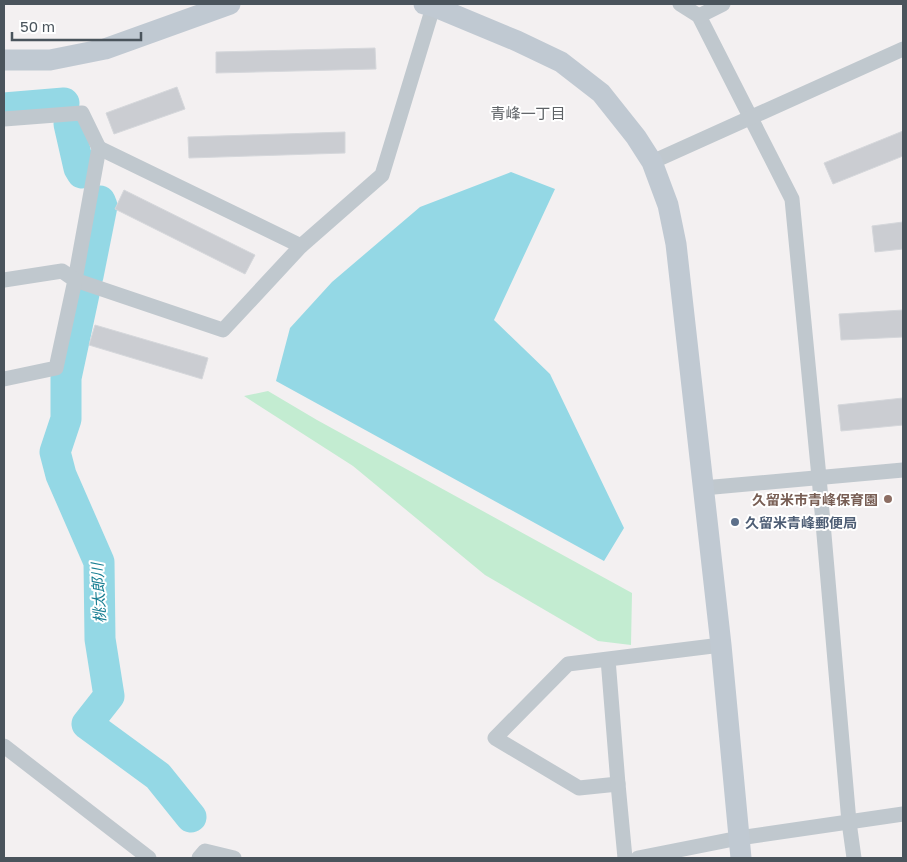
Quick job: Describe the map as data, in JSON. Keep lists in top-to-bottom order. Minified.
{"districts":["青峰一丁目"],"water":["桃太郎川"],"places":["久留米市青峰保育園","久留米青峰郵便局"],"scale_bar":"50 m"}
